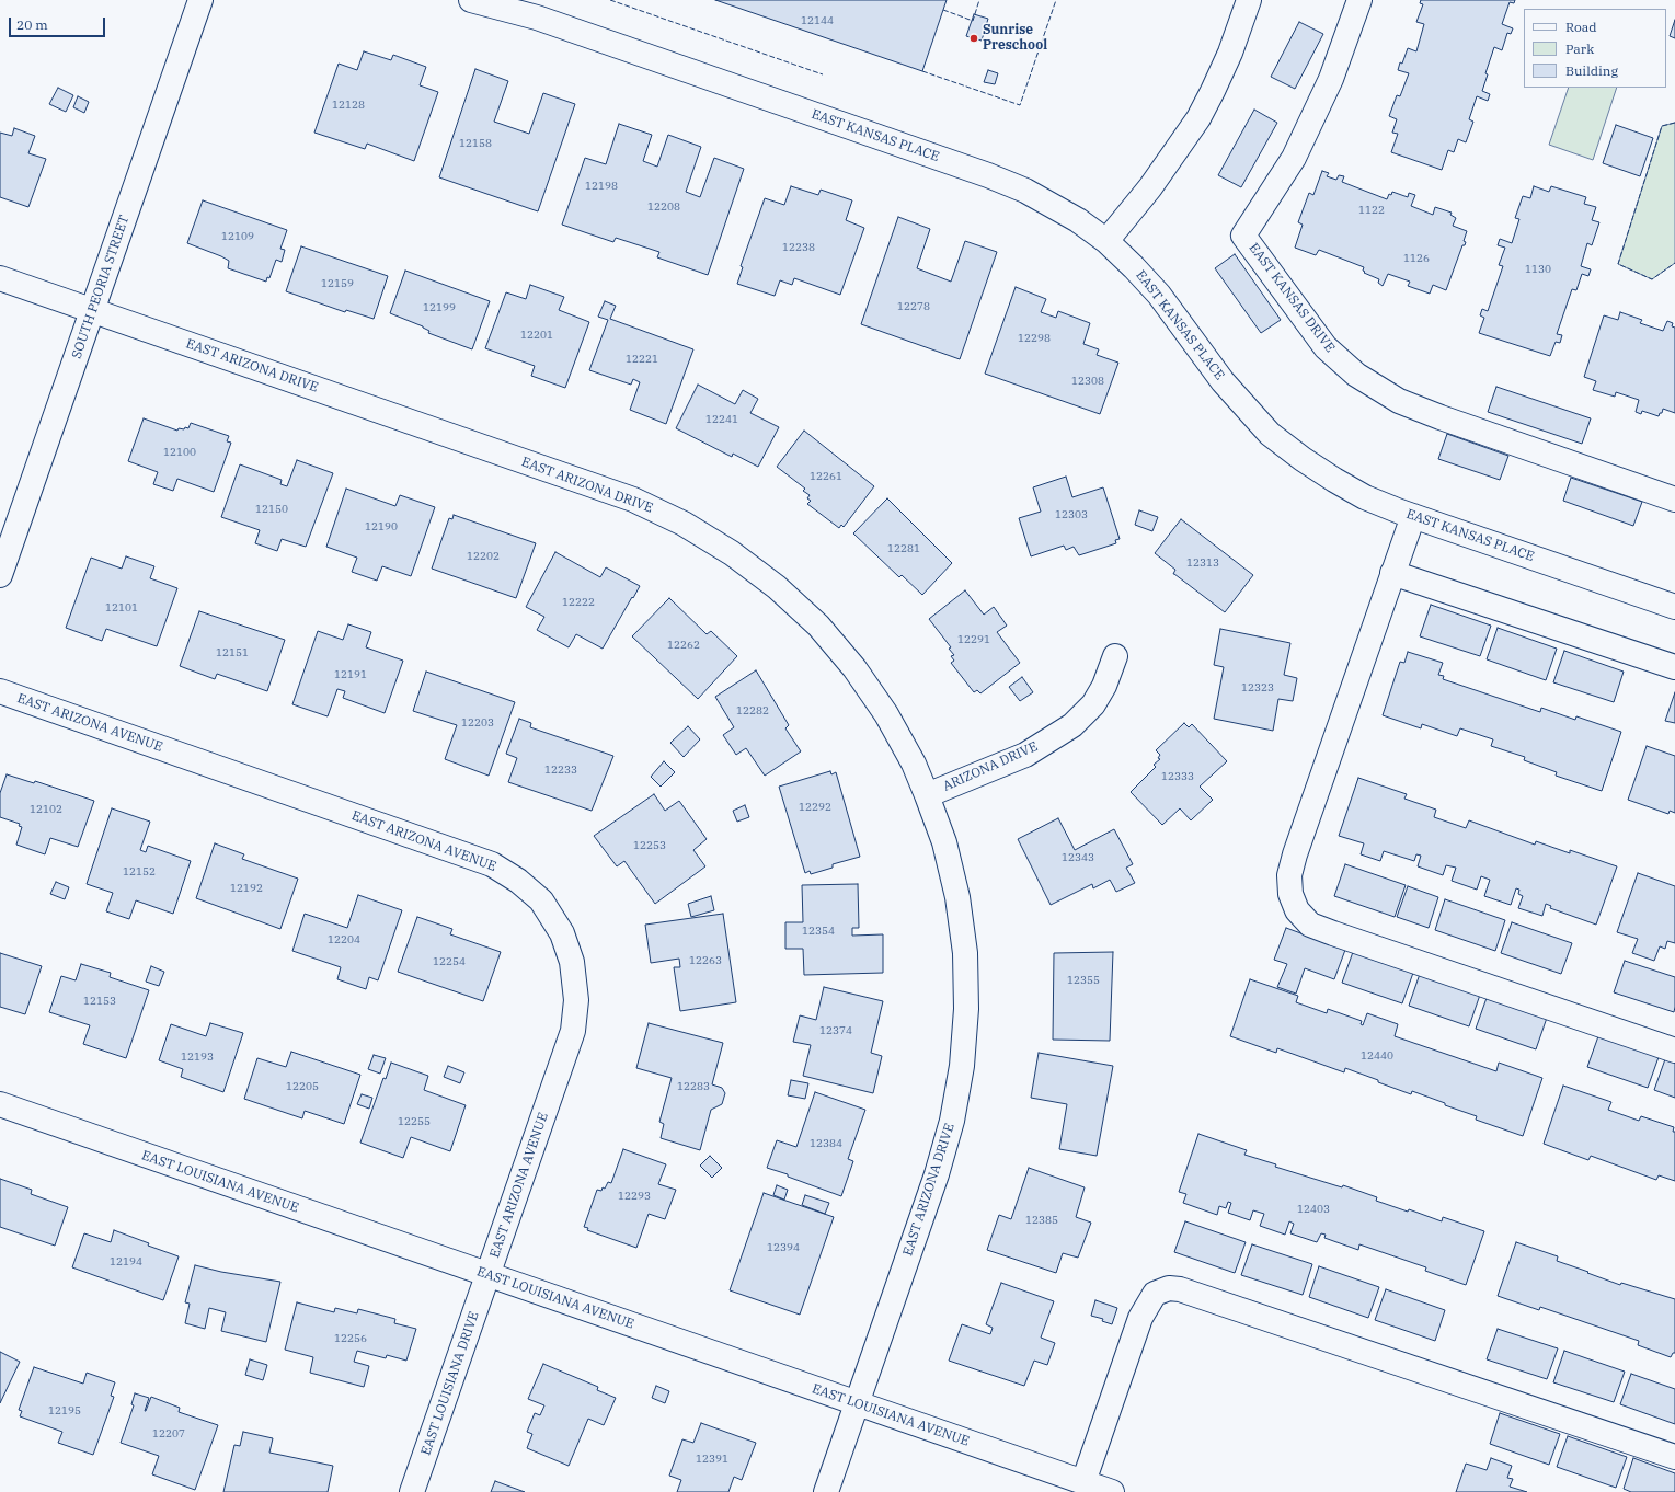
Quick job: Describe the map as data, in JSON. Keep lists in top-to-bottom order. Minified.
{"streets":{"street":["EAST KANSAS PLACE","SOUTH PEORIA STREET","EAST KANSAS DRIVE","EAST ARIZONA DRIVE","EAST ARIZONA AVENUE","ARIZONA DRIVE","EAST LOUISIANA AVENUE","EAST LOUISIANA DRIVE"]},"crossings":[["SOUTH PEORIA STREET","EAST ARIZONA DRIVE"],["EAST ARIZONA DRIVE","ARIZONA DRIVE"],["EAST ARIZONA DRIVE","EAST LOUISIANA AVENUE"],["EAST ARIZONA AVENUE","EAST LOUISIANA AVENUE"],["EAST ARIZONA AVENUE","EAST LOUISIANA DRIVE"],["EAST LOUISIANA AVENUE","EAST LOUISIANA DRIVE"]],"places":["Sunrise Preschool"],"house_numbers":["12144","12128","12158","12198","12208","1122","12109","12238","1126","1130","12159","12278","12199","12201","12298","12221","12308","12241","12100","12261","12150","12303","12190","12281","12202","12313","12222","12101","12291","12262","12151","12191","12323","12282","12203","12233","12333","12292","12102","12253","12343","12152","12192","12354","12204","12263","12254","12355","12153","12374","12440","12193","12205","12283","12255","12384","12293","12403","12385","12394","12194","12256","12195","12207","12391"],"legend":["Road","Park","Building"],"scale_bar":"20 m"}
